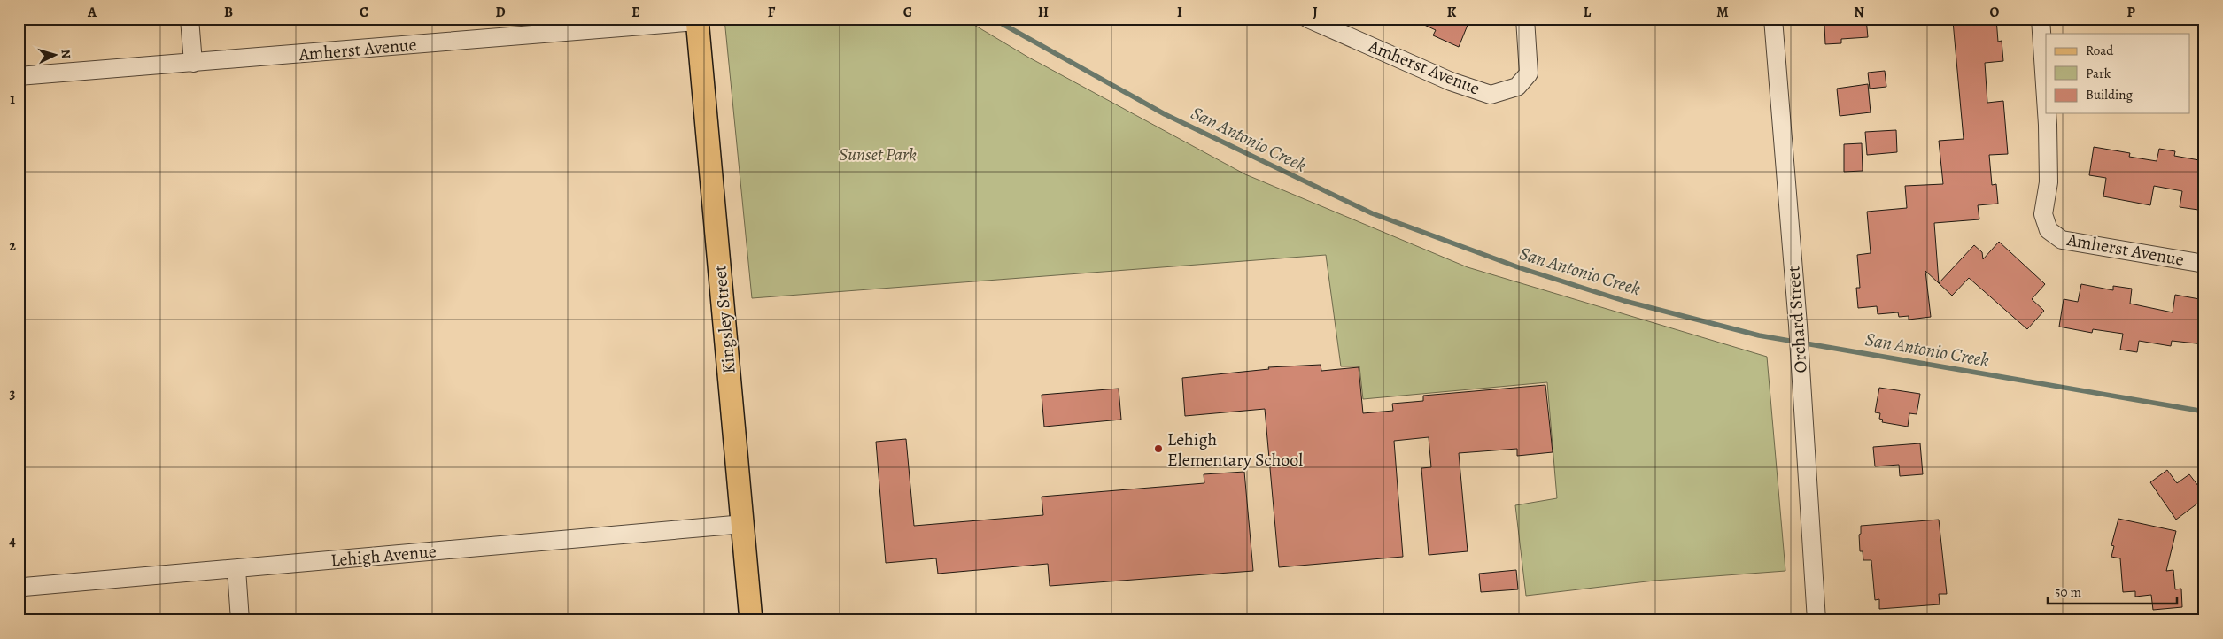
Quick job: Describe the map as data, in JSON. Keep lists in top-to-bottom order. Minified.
{"streets":{"main road":["Kingsley Street"],"street":["Amherst Avenue","Orchard Street","Lehigh Avenue"]},"crossings":[["Amherst Avenue","Kingsley Street"],["Kingsley Street","Lehigh Avenue"]],"water":["San Antonio Creek"],"parks":["Sunset Park"],"places":["Lehigh Elementary School"],"legend":["Road","Park","Building"],"scale_bar":"50 m","north":"right","grid":{"columns":["A","B","C","D","E","F","G","H","I","J","K","L","M","N","O","P"],"rows":["1","2","3","4"]}}
